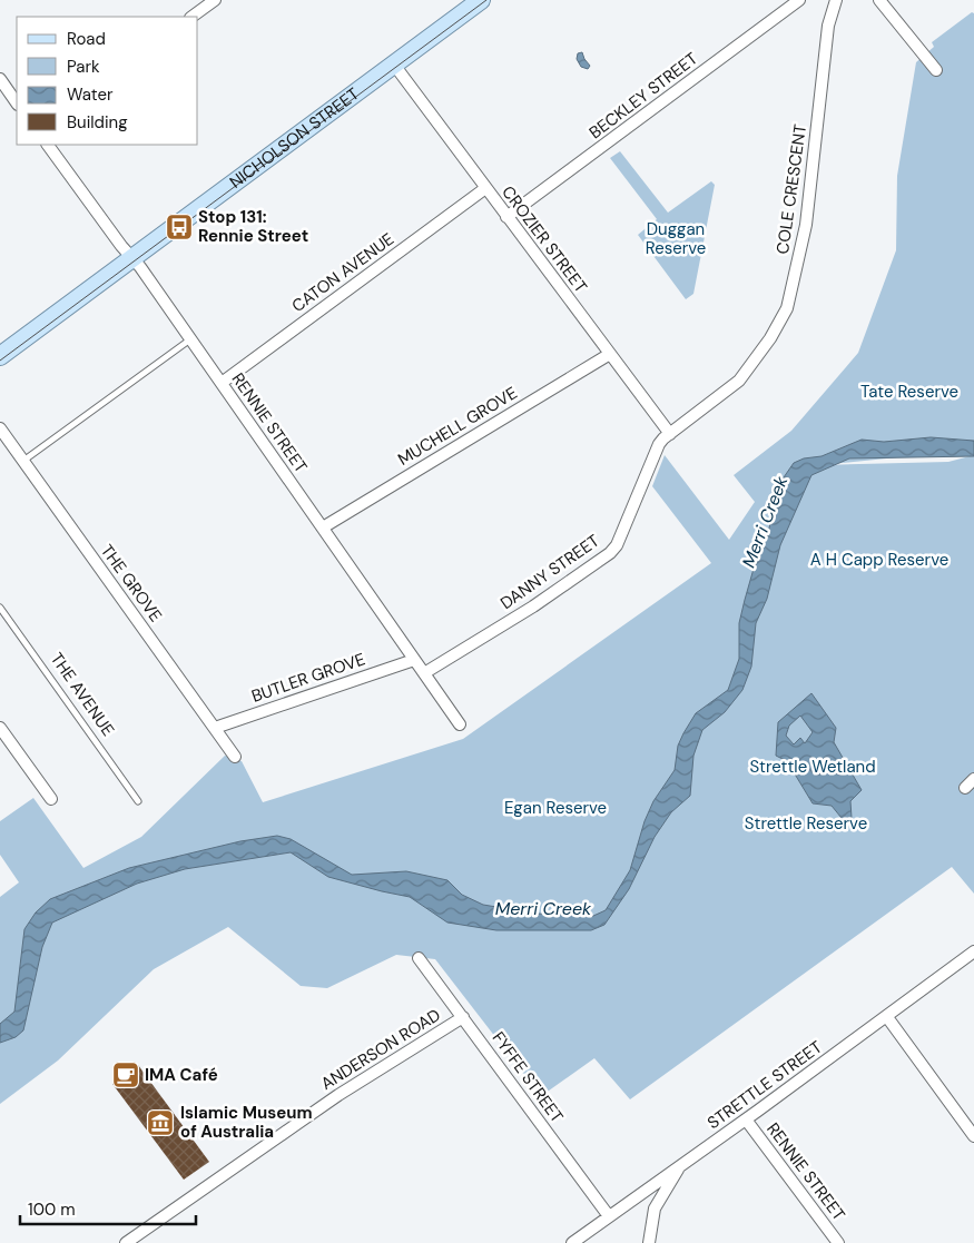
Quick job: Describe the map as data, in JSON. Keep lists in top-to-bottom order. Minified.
{"streets":{"main road":["NICHOLSON STREET"],"street":["BECKLEY STREET","COLE CRESCENT","CROZIER STREET","CATON AVENUE","RENNIE STREET","MUCHELL GROVE","DANNY STREET","THE GROVE","BUTLER GROVE","ANDERSON ROAD","FYFFE STREET","STRETTLE STREET"],"lane":["THE AVENUE"]},"crossings":[["BECKLEY STREET","CROZIER STREET"],["NICHOLSON STREET","CROZIER STREET"],["NICHOLSON STREET","RENNIE STREET"],["COLE CRESCENT","CROZIER STREET"],["COLE CRESCENT","DANNY STREET"],["CROZIER STREET","CATON AVENUE"],["CROZIER STREET","MUCHELL GROVE"],["CROZIER STREET","DANNY STREET"],["CATON AVENUE","RENNIE STREET"],["RENNIE STREET","MUCHELL GROVE"],["RENNIE STREET","DANNY STREET"],["RENNIE STREET","BUTLER GROVE"],["RENNIE STREET","STRETTLE STREET"],["THE GROVE","BUTLER GROVE"],["ANDERSON ROAD","FYFFE STREET"],["FYFFE STREET","STRETTLE STREET"]],"water":["Merri Creek"],"parks":["Duggan Reserve","Tate Reserve","A H Capp Reserve","Strettle Wetland","Egan Reserve","Strettle Reserve"],"places":{"bus stop":["Stop 131: Rennie Street"],"cafe":["IMA Café"],"museum":["Islamic Museum of Australia"]},"legend":["Road","Park","Water","Building"],"scale_bar":"100 m"}
